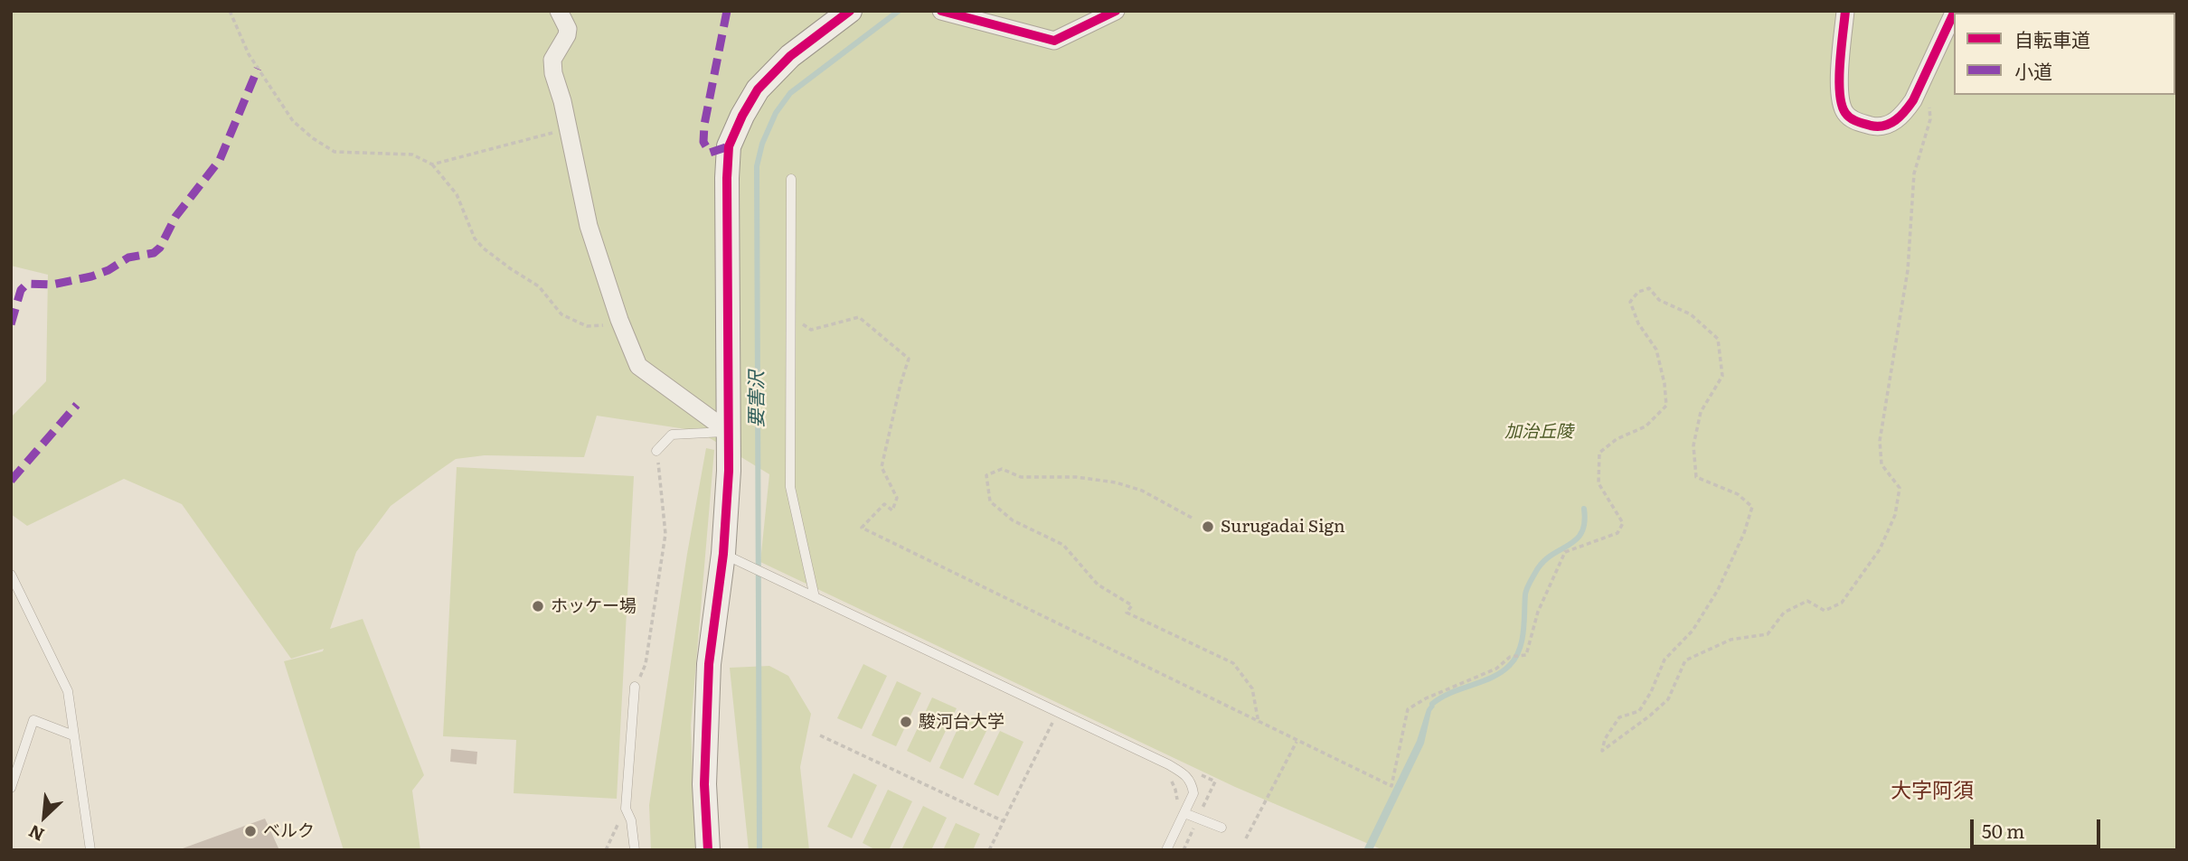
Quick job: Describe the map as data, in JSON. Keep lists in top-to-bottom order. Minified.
{"districts":["大字阿須"],"water":["要害沢"],"parks":["加治丘陵"],"places":["Surugadai Sign","ホッケー場","駿河台大学","ベルク"],"legend":["自転車道","小道"],"scale_bar":"50 m","north":"bottom left"}
